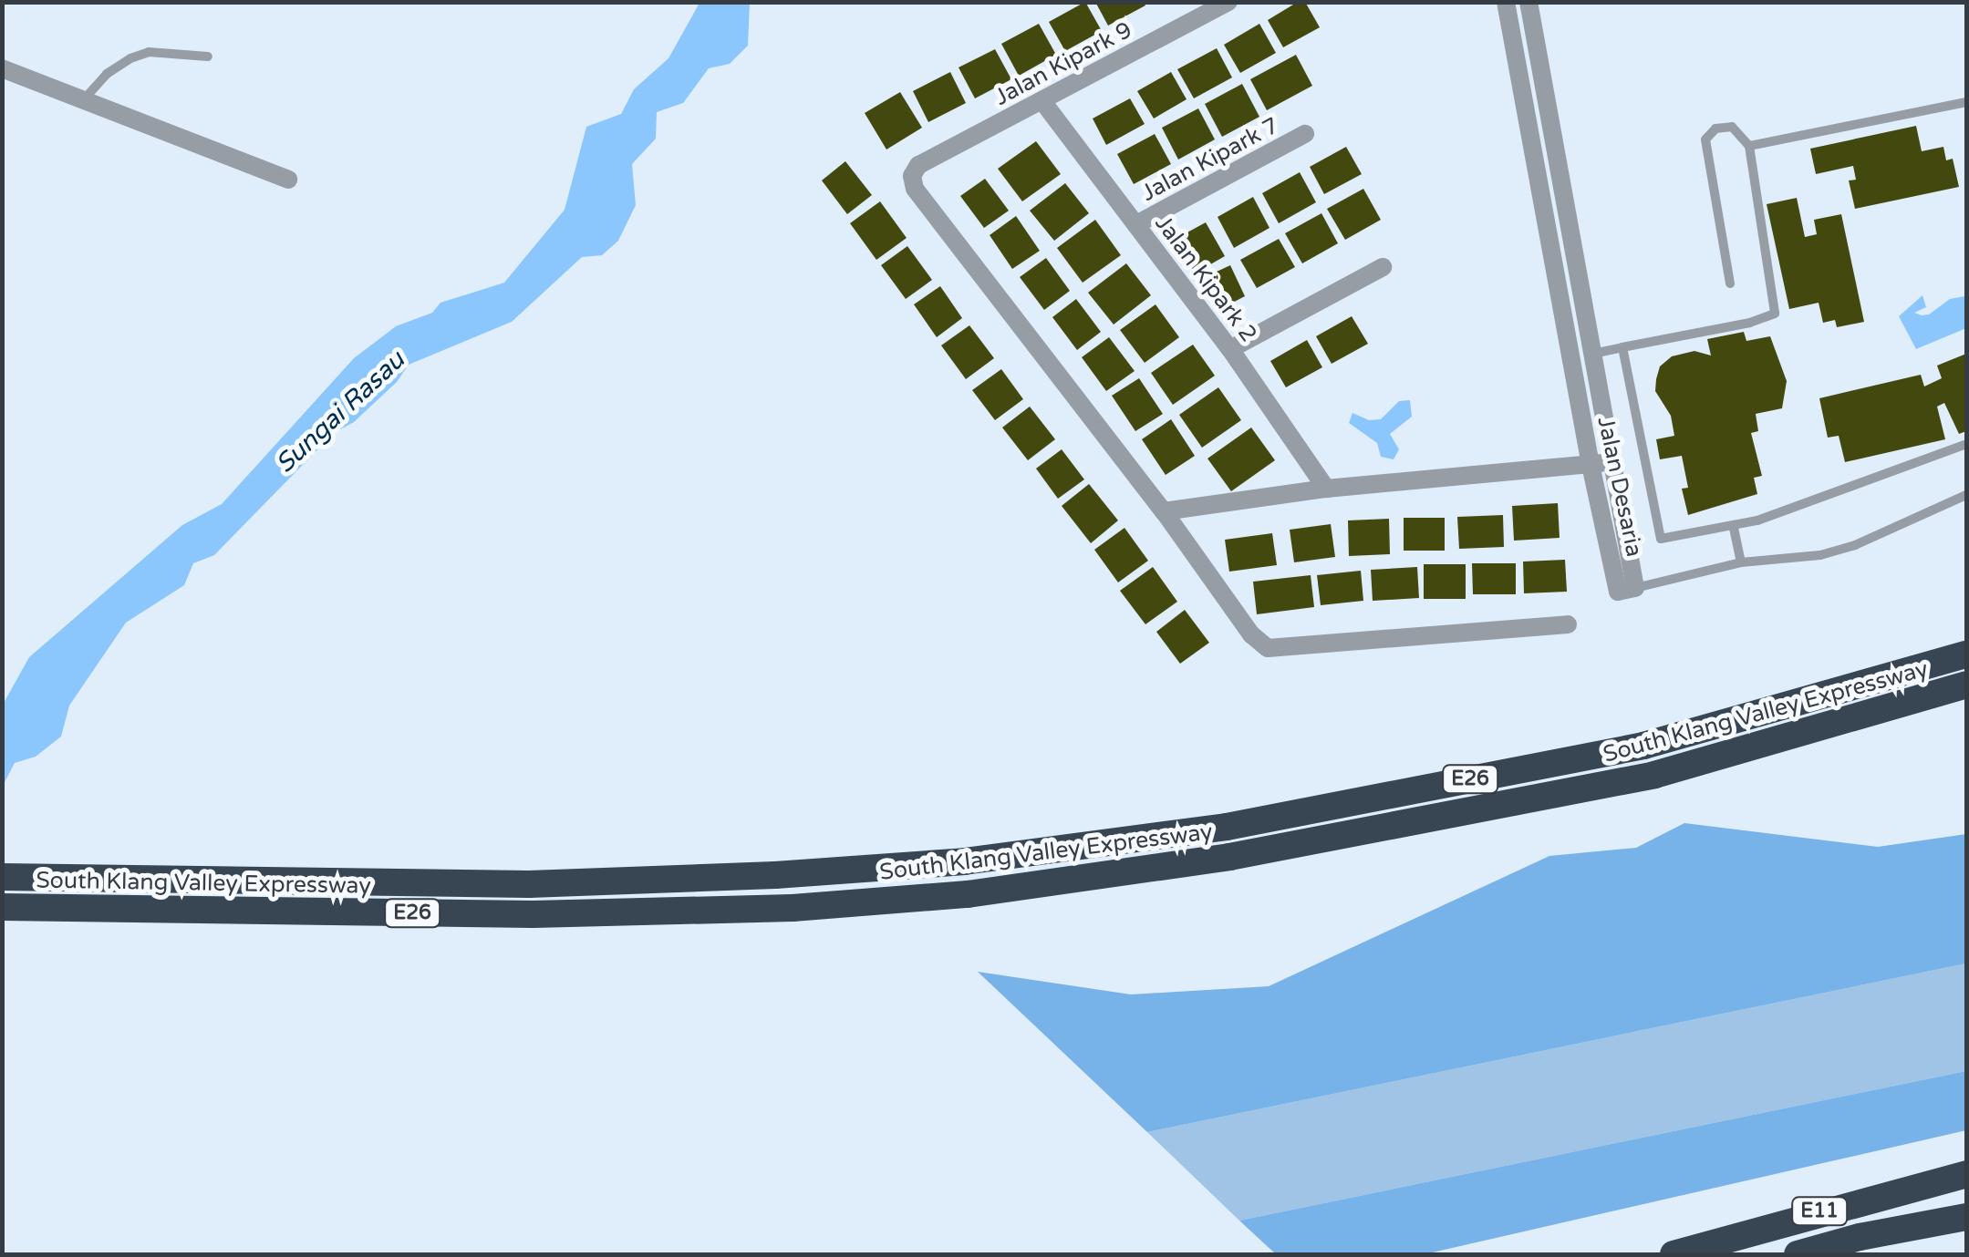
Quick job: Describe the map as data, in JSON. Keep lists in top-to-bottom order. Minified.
{"streets":{"highway":["South Klang Valley Expressway","E26","E11"],"street":["Jalan Kipark 9","Jalan Kipark 7","Jalan Kipark 2","Jalan Desaria"]},"crossings":[["Jalan Kipark 9","Jalan Kipark 2"],["Jalan Kipark 7","Jalan Kipark 2"]],"water":["Sungai Rasau"]}
